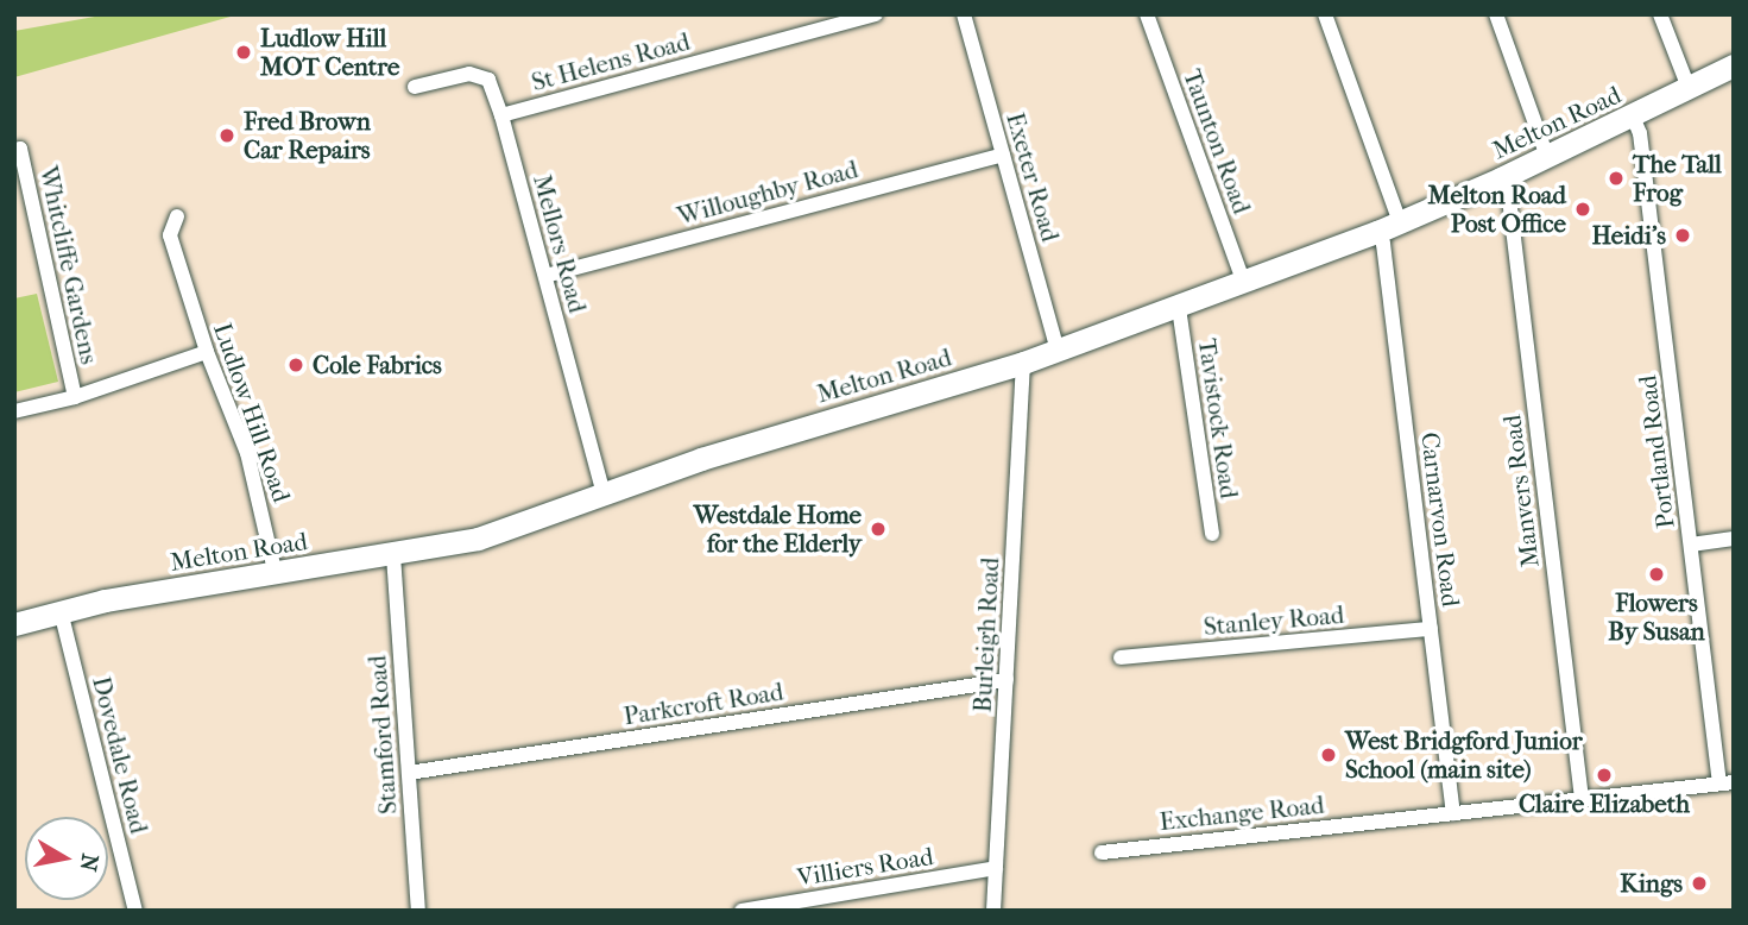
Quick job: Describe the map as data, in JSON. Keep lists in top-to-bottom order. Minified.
{"streets":{"main road":["Melton Road"],"street":["St Helens Road","Taunton Road","Exeter Road","Willoughby Road","Mellors Road","Whitcliffe Gardens","Ludlow Hill Road","Tavistock Road","Portland Road","Manvers Road","Carnarvon Road","Stanley Road","Burleigh Road","Parkcroft Road","Stamford Road","Dovedale Road","Exchange Road","Villiers Road"]},"crossings":[["St Helens Road","Mellors Road"],["Melton Road","Taunton Road"],["Melton Road","Exeter Road"],["Melton Road","Mellors Road"],["Melton Road","Ludlow Hill Road"],["Melton Road","Tavistock Road"],["Melton Road","Portland Road"],["Melton Road","Manvers Road"],["Melton Road","Carnarvon Road"],["Melton Road","Burleigh Road"],["Melton Road","Stamford Road"],["Melton Road","Dovedale Road"],["Exeter Road","Willoughby Road"],["Willoughby Road","Mellors Road"],["Portland Road","Exchange Road"],["Manvers Road","Exchange Road"],["Carnarvon Road","Stanley Road"],["Carnarvon Road","Exchange Road"],["Burleigh Road","Parkcroft Road"],["Burleigh Road","Villiers Road"],["Parkcroft Road","Stamford Road"]],"places":["Ludlow Hill MOT Centre","Fred Brown Car Repairs","The Tall Frog","Melton Road Post Office","Heidi's","Cole Fabrics","Westdale Home for the Elderly","Flowers By Susan","West Bridgford Junior School (main site)","Claire Elizabeth","Kings"],"north":"right"}
